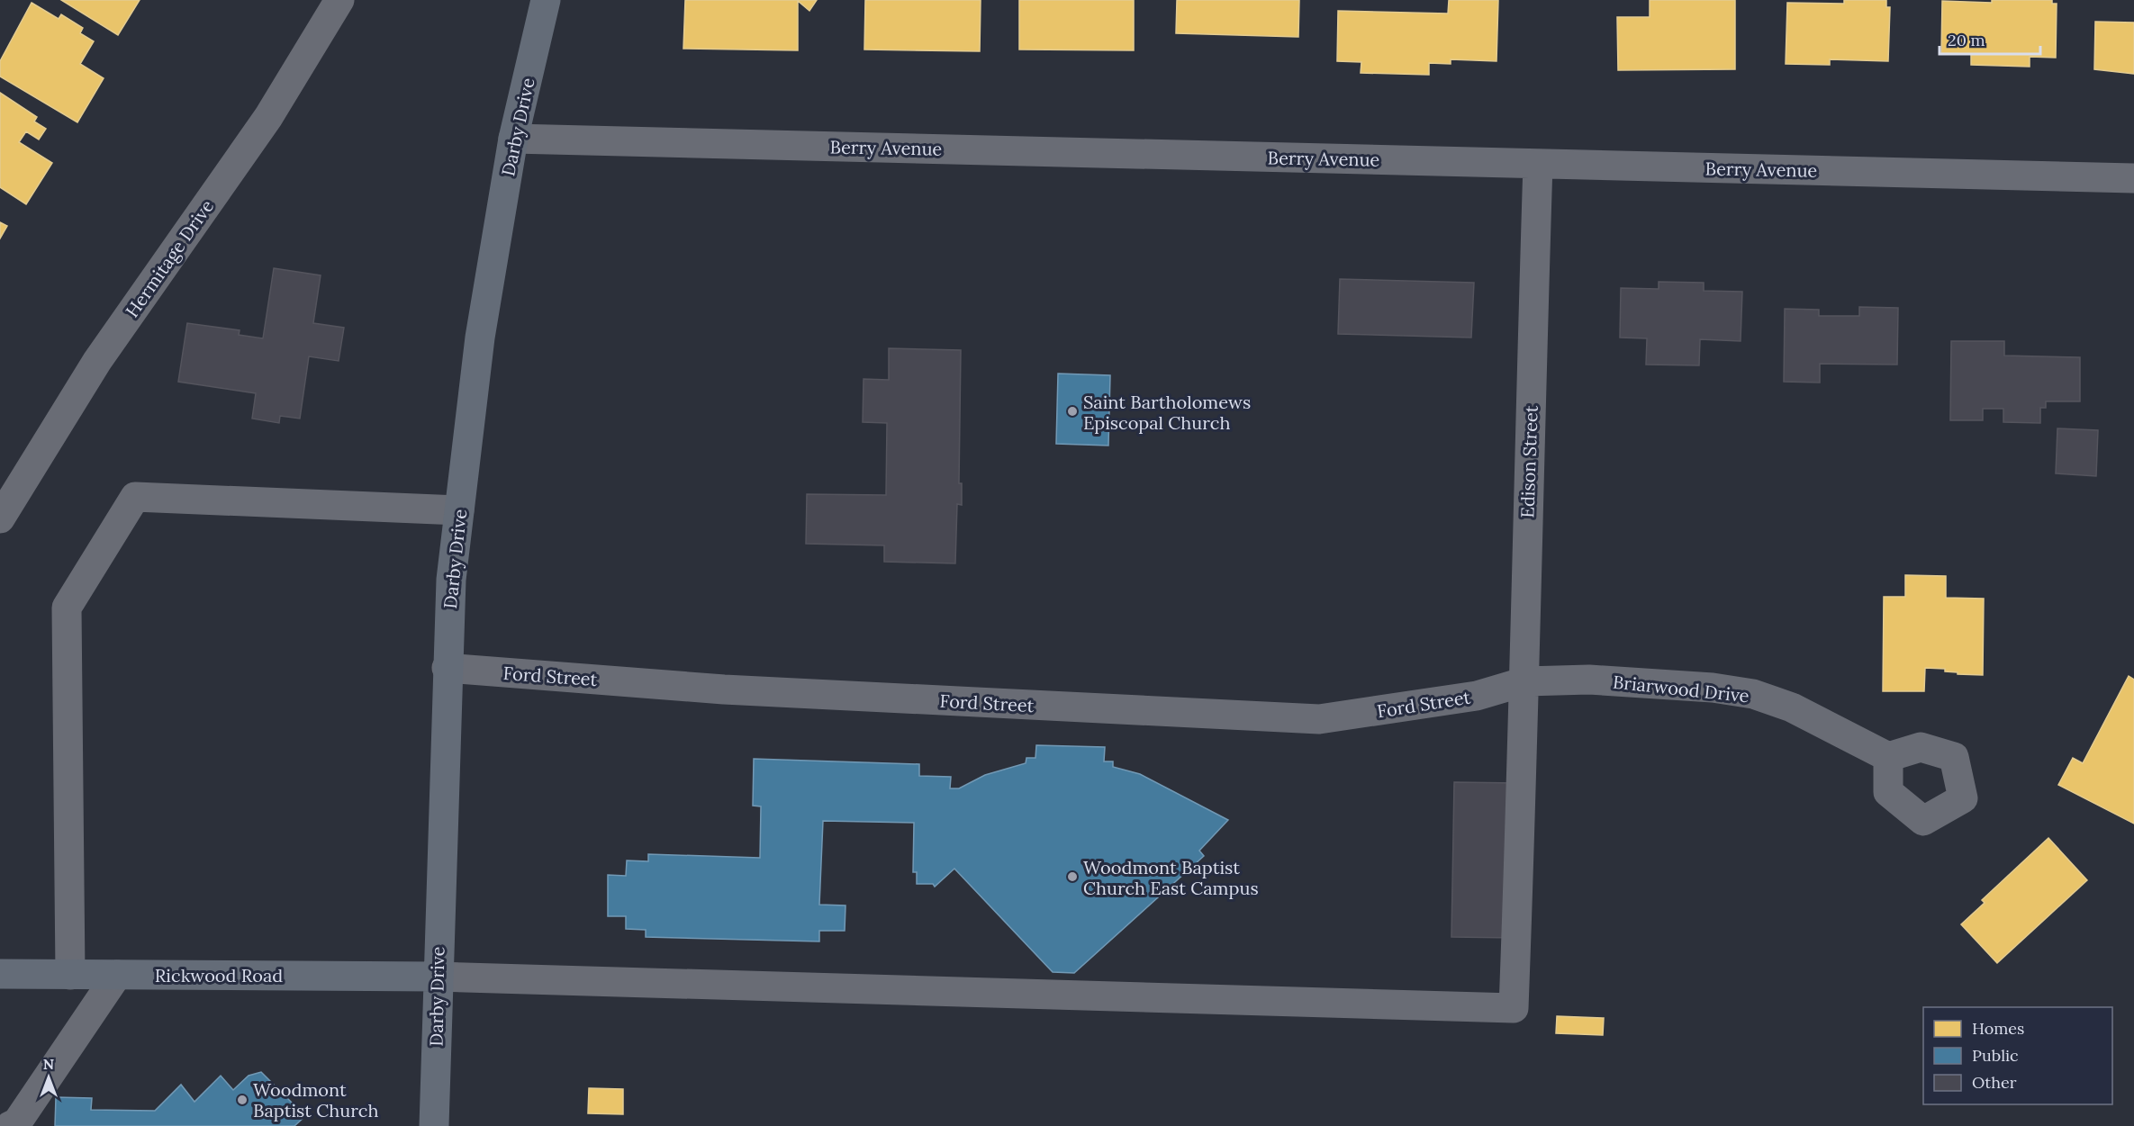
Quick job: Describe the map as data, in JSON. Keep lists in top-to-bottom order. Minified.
{"streets":{"main road":["Darby Drive","Rickwood Road"],"street":["Berry Avenue","Hermitage Drive","Edison Street","Ford Street","Briarwood Drive"]},"crossings":[["Darby Drive","Berry Avenue"],["Darby Drive","Edison Street"],["Darby Drive","Ford Street"],["Darby Drive","Rickwood Road"],["Berry Avenue","Edison Street"],["Edison Street","Ford Street"],["Edison Street","Briarwood Drive"],["Edison Street","Rickwood Road"],["Ford Street","Briarwood Drive"]],"places":["Saint Bartholomews Episcopal Church","Woodmont Baptist Church East Campus","Woodmont Baptist Church"],"legend":["Homes","Public","Other"],"scale_bar":"20 m","north":"top"}
